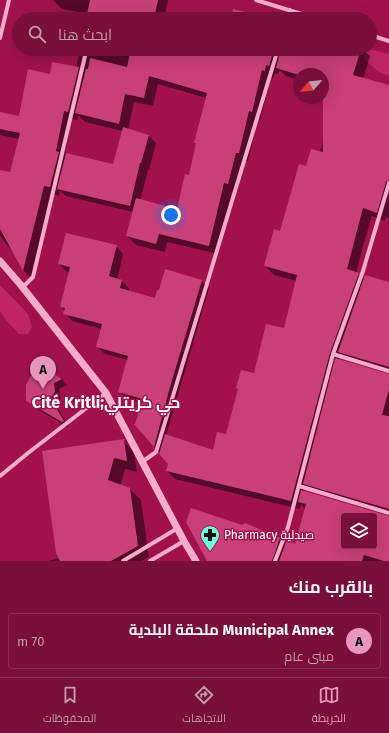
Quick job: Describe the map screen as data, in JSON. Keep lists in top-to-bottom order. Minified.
{"districts":["Cité Kritli;حي كريتلي"],"places":{"pharmacy":["Pharmacy صيدلية"]},"north":"bottom left","page":{"search":"ابحث هنا","pins":"A","heading":"بالقرب منك","list":[{"mark":"A","name":"Municipal Annex ملحقة البلدية","note":"مبنى عام","value":"70 m"}],"nav":["الخريطة","الاتجاهات","المحفوظات"]}}
